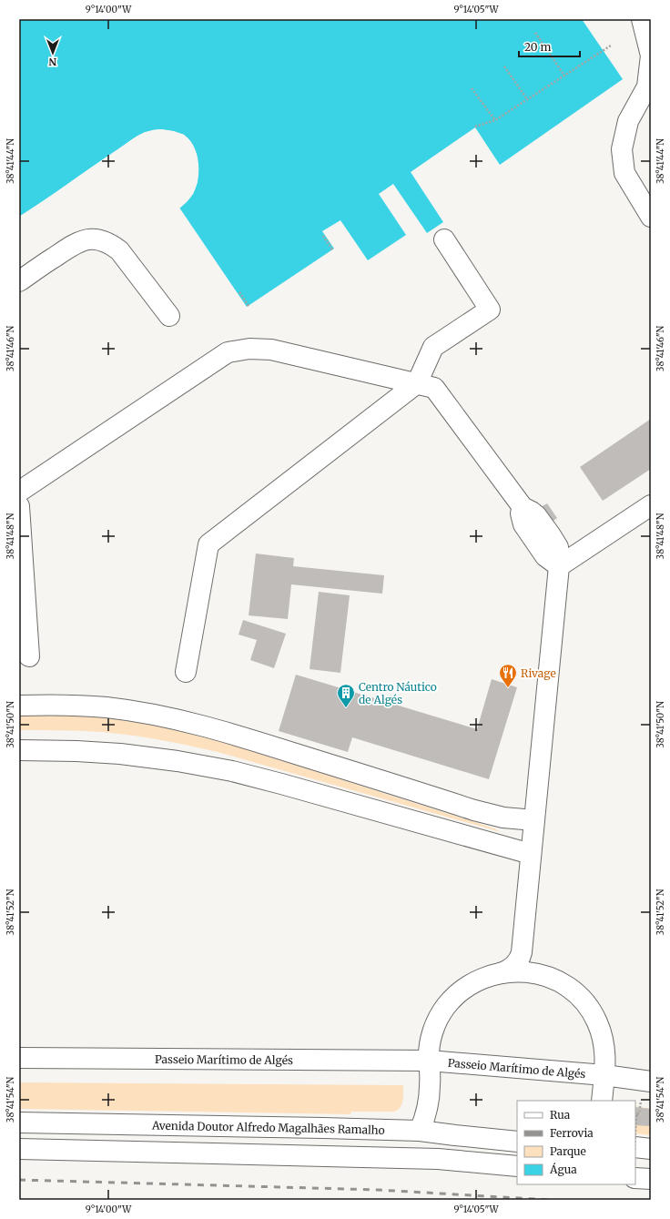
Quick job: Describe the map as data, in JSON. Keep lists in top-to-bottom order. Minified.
{"streets":{"street":["Passeio Marítimo de Algés","Avenida Doutor Alfredo Magalhães Ramalho"]},"places":{"restaurant":["Rivage"],"building":["Centro Náutico de Algés"]},"legend":["Rua","Ferrovia","Parque","Água"],"scale_bar":"20 m","north":"bottom","coordinates":["9°14'00\"W","9°14'05\"W","38°41'44\"N","38°41'46\"N","38°41'48\"N","38°41'50\"N","38°41'52\"N","38°41'54\"N"]}
